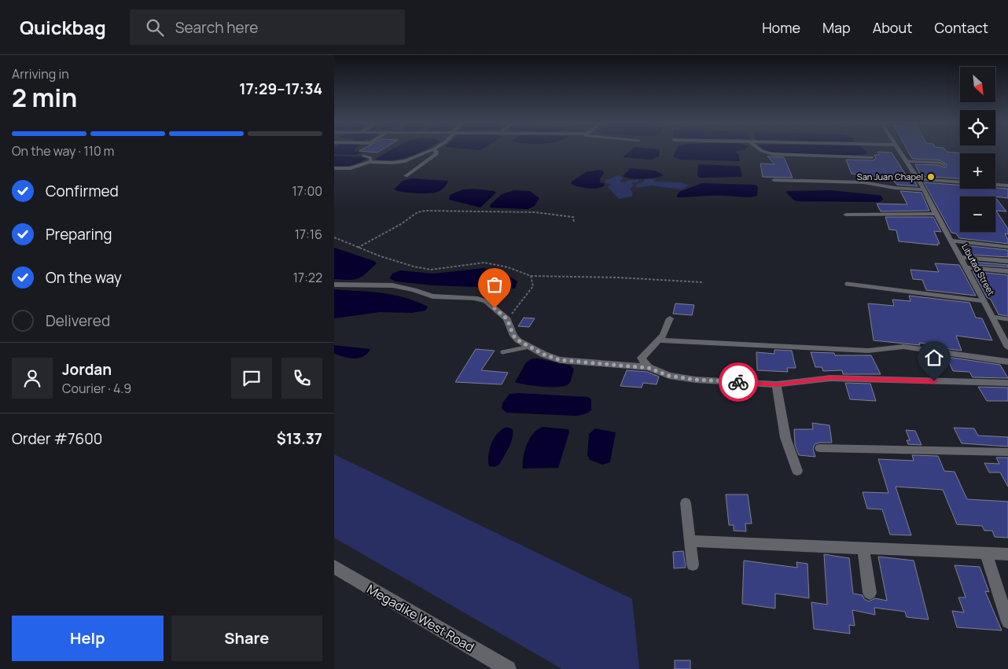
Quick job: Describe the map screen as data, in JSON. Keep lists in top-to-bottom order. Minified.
{"streets":{"street":["Libutad Street","Megadike West Road"]},"places":["San Juan Chapel"],"north":"bottom right","page":{"header":"Quickbag","search":"Search here","nav":["Home","Map","About","Contact"],"heading":["2 min","Arriving in","17:29–17:34"],"panel":["Jordan","Courier · 4.9","Order #7600","$13.37"],"map_buttons":["+","−"],"bar":"On the way · 110 m","list":[["Confirmed","17:00"],["Preparing","17:16"],["On the way","17:22"],"Delivered"],"buttons":["Help","Share"]}}
